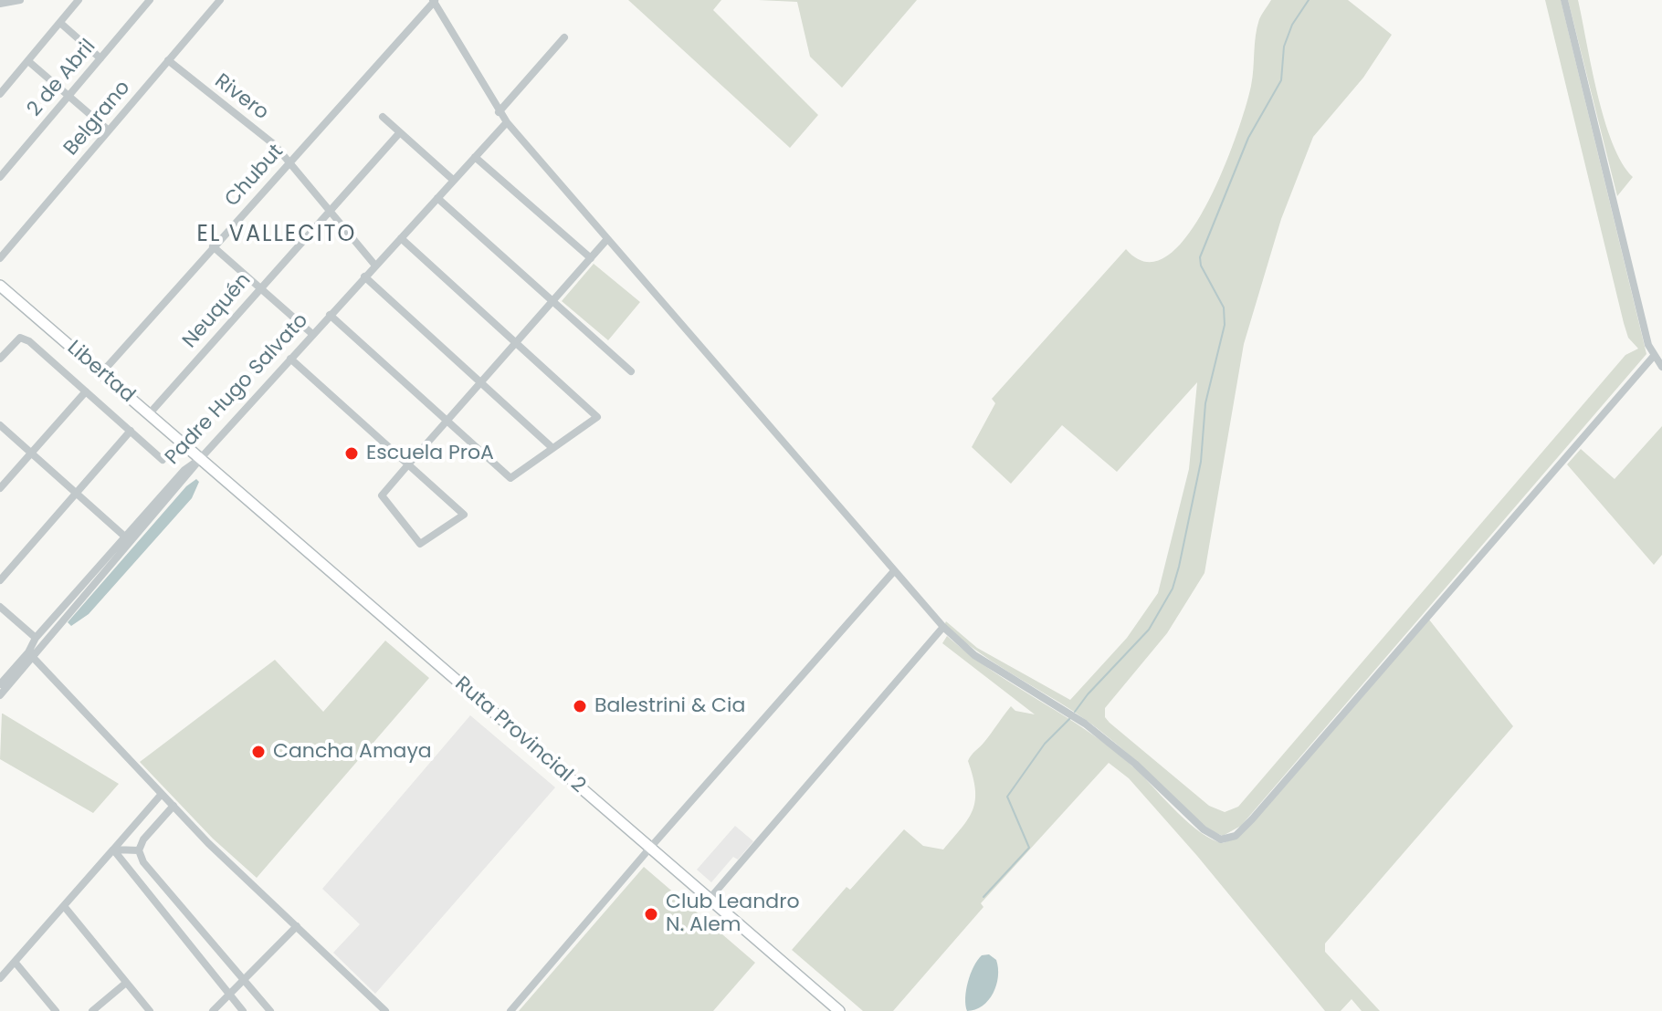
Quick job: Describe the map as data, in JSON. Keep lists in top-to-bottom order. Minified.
{"streets":{"main road":["Libertad","Ruta Provincial 2"],"street":["2 de Abril","Rivero","Belgrano","Chubut","Neuquén","Padre Hugo Salvato"]},"crossings":[["Rivero","Belgrano"],["Rivero","Chubut"],["Rivero","Neuquén"],["Rivero","Padre Hugo Salvato"],["Chubut","Libertad"],["Neuquén","Libertad"],["Libertad","Padre Hugo Salvato"],["Libertad","Ruta Provincial 2"],["Padre Hugo Salvato","Ruta Provincial 2"]],"districts":["EL VALLECITO"],"places":["Escuela ProA","Balestrini & Cia","Cancha Amaya","Club Leandro N. Alem"]}
